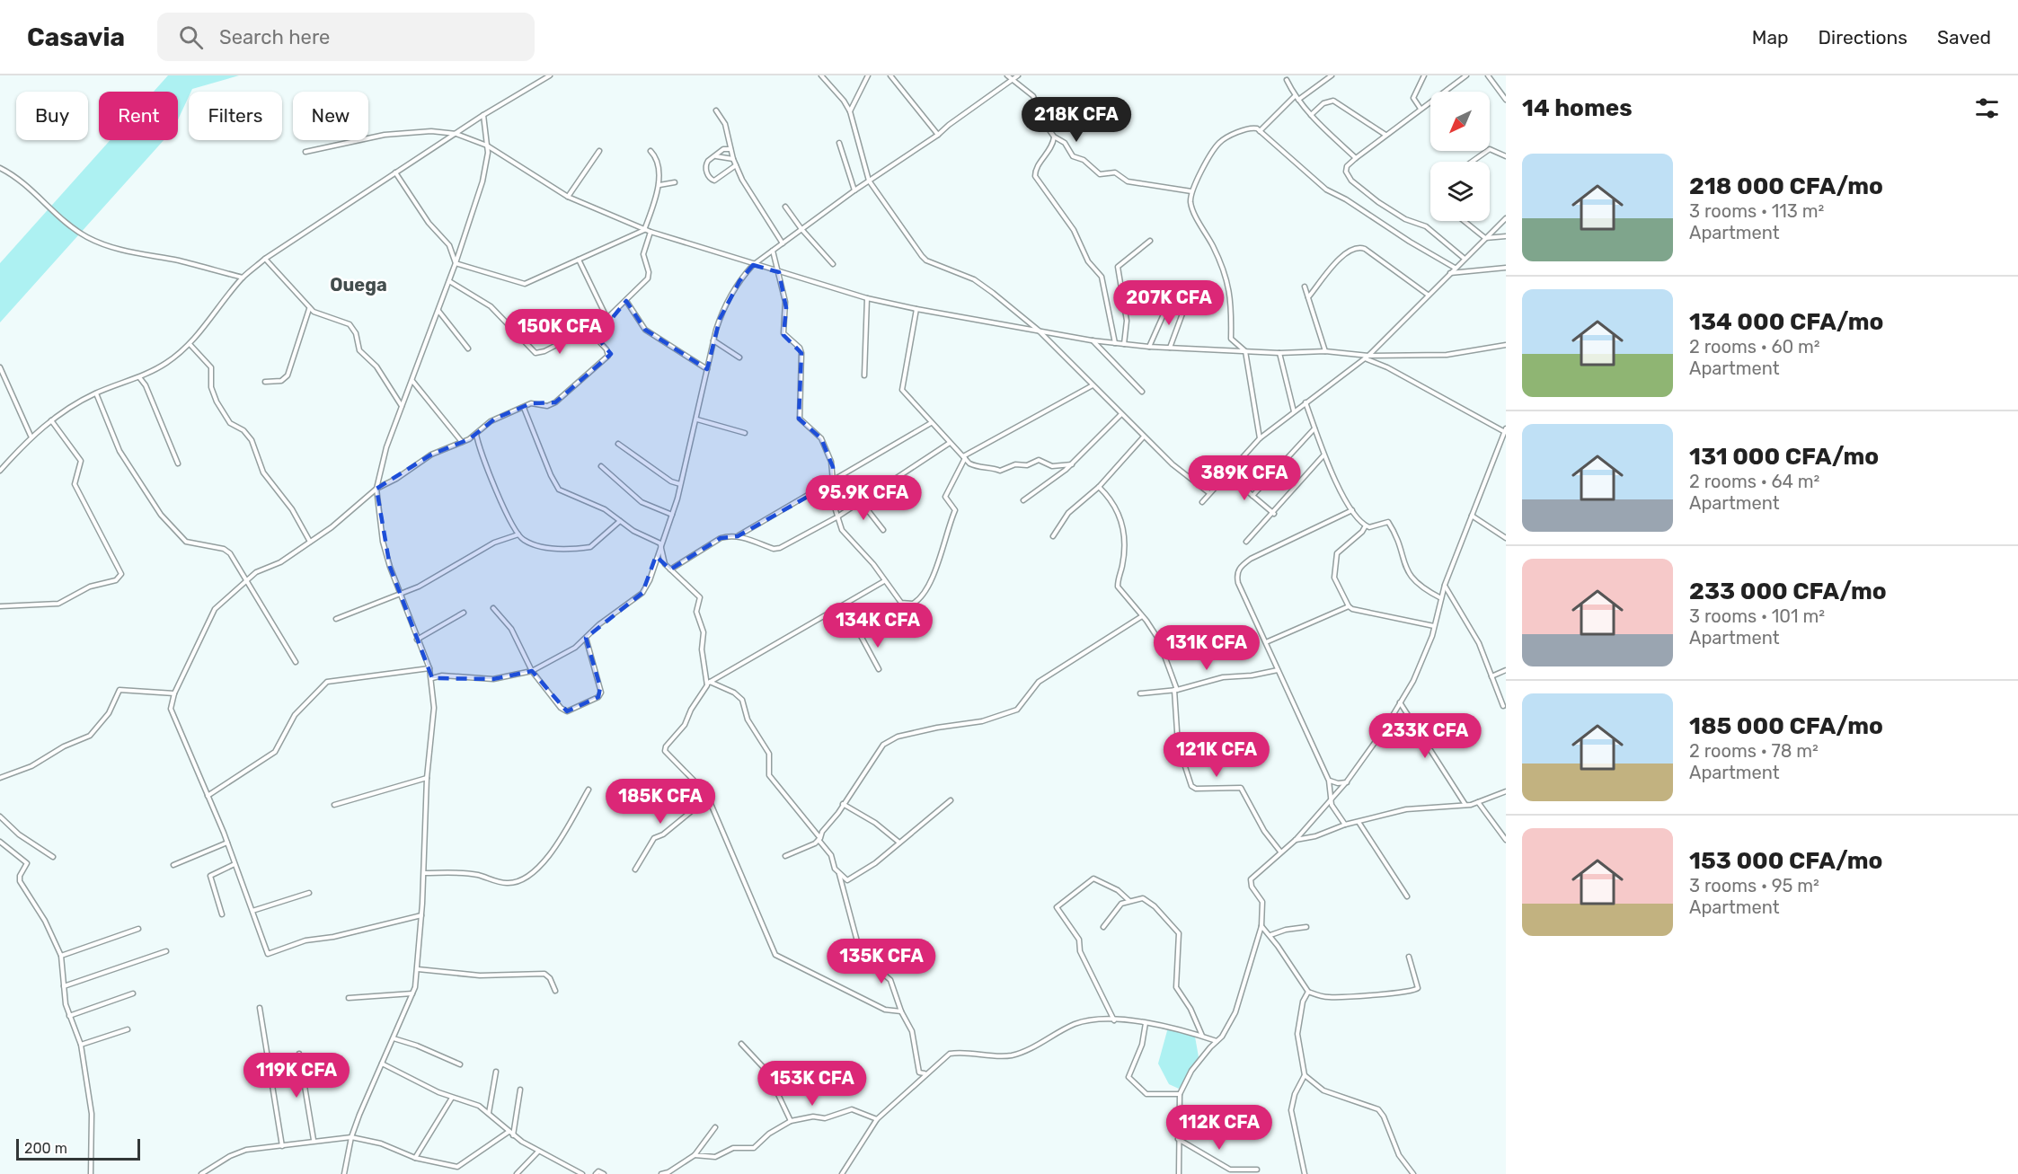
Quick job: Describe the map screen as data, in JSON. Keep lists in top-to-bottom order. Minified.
{"districts":["Ouega"],"scale_bar":"200 m","north":"bottom left","page":{"header":"Casavia","search":"Search here","nav":["Map","Directions","Saved"],"heading":"14 homes","chip":["Buy","Rent","Filters","New"],"price":["218K CFA","207K CFA","150K CFA","389K CFA","95.9K CFA","134K CFA","131K CFA","233K CFA","121K CFA","185K CFA","135K CFA","119K CFA","153K CFA","112K CFA"],"list":[{"name":"218 000 CFA/mo","note":"3 rooms · 113 m² · Apartment"},{"name":"134 000 CFA/mo","note":"2 rooms · 60 m² · Apartment"},{"name":"131 000 CFA/mo","note":"2 rooms · 64 m² · Apartment"},{"name":"233 000 CFA/mo","note":"3 rooms · 101 m² · Apartment"},{"name":"185 000 CFA/mo","note":"2 rooms · 78 m² · Apartment"},{"name":"153 000 CFA/mo","note":"3 rooms · 95 m² · Apartment"}],"scale":"200 m"}}
